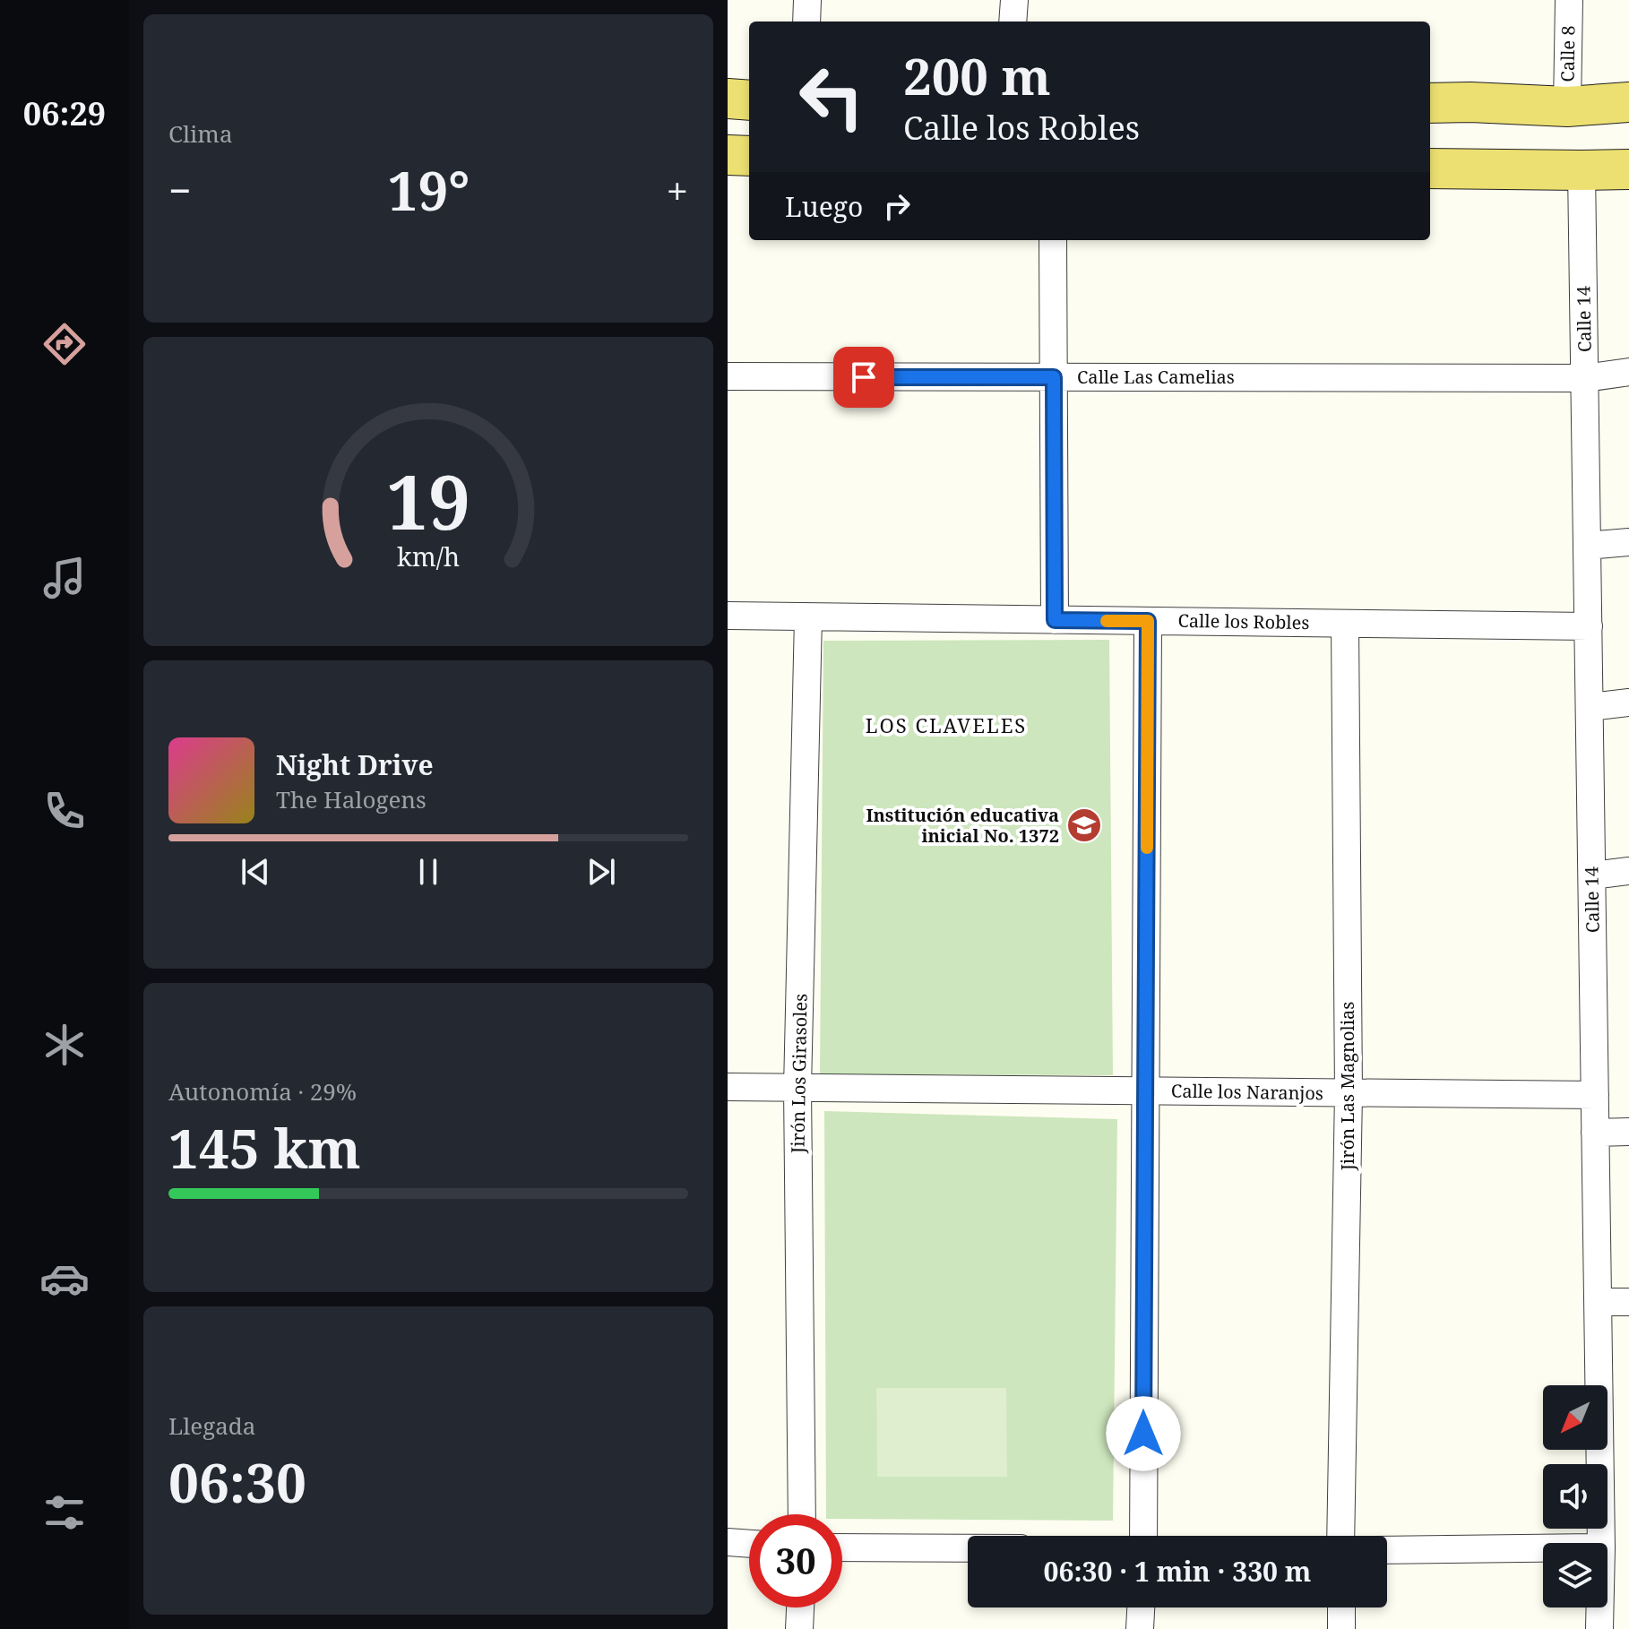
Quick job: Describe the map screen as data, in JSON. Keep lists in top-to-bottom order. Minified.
{"streets":{"street":["Calle 8","Calle 14","Calle Las Camelias","Calle los Robles","Jirón Los Girasoles","Jirón Las Magnolias","Calle los Naranjos"]},"crossings":[["Calle 14","Calle Las Camelias"],["Calle 14","Calle los Robles"],["Calle 14","Calle los Naranjos"],["Calle los Robles","Jirón Los Girasoles"],["Calle los Robles","Jirón Las Magnolias"],["Jirón Los Girasoles","Calle los Naranjos"],["Jirón Las Magnolias","Calle los Naranjos"]],"districts":["LOS CLAVELES"],"places":{"school or university":["Institución educativa inicial No. 1372"]},"north":"bottom left","page":{"tabs":"06:29","tile":["Clima",["Autonomía · 29%","145 km"],["Llegada","06:30"]],"turn":["200 m","Calle los Robles"],"heat":["−","19°","+"],"then":"Luego","song":["Night Drive","The Halogens"],"limit":"30","trip":"06:30 · 1 min · 330 m","gauge":["19","km/h"]}}
